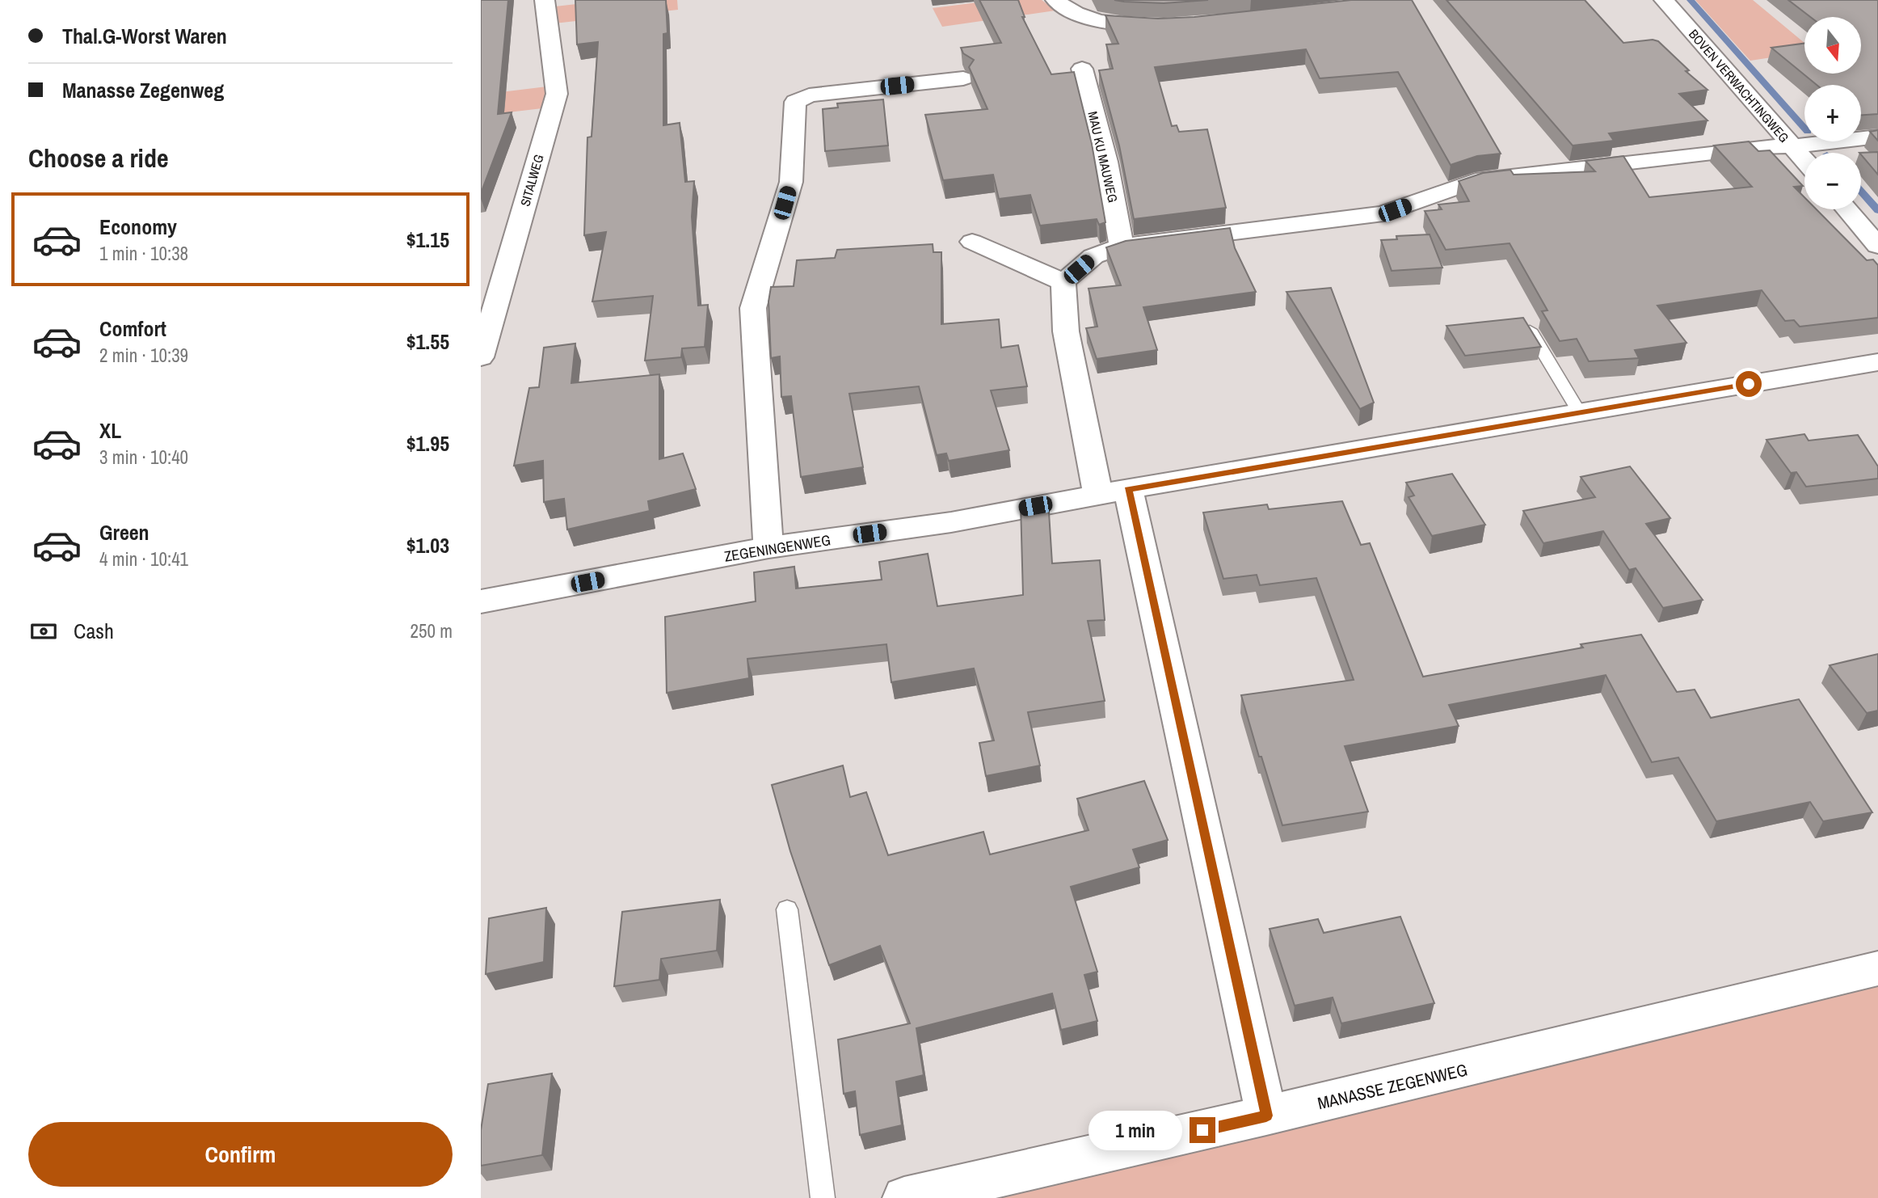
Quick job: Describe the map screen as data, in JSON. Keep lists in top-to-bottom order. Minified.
{"streets":{"street":["BOVEN VERWACHTINGWEG","MAU KU MAUWEG","SITALWEG","ZEGENINGENWEG","MANASSE ZEGENWEG"]},"north":"bottom","page":{"banner":["Thal.G-Worst Waren","Manasse Zegenweg"],"map_buttons":["+","−"],"heading":"Choose a ride","list":[{"name":"Economy","note":"1 min · 10:38","value":"$1.15"},{"name":"Comfort","note":"2 min · 10:39","value":"$1.55"},{"name":"XL","note":"3 min · 10:40","value":"$1.95"},{"name":"Green","note":"4 min · 10:41","value":"$1.03"}],"pay":["Cash","250 m"],"buttons":"Confirm","bubble":"1 min"}}
